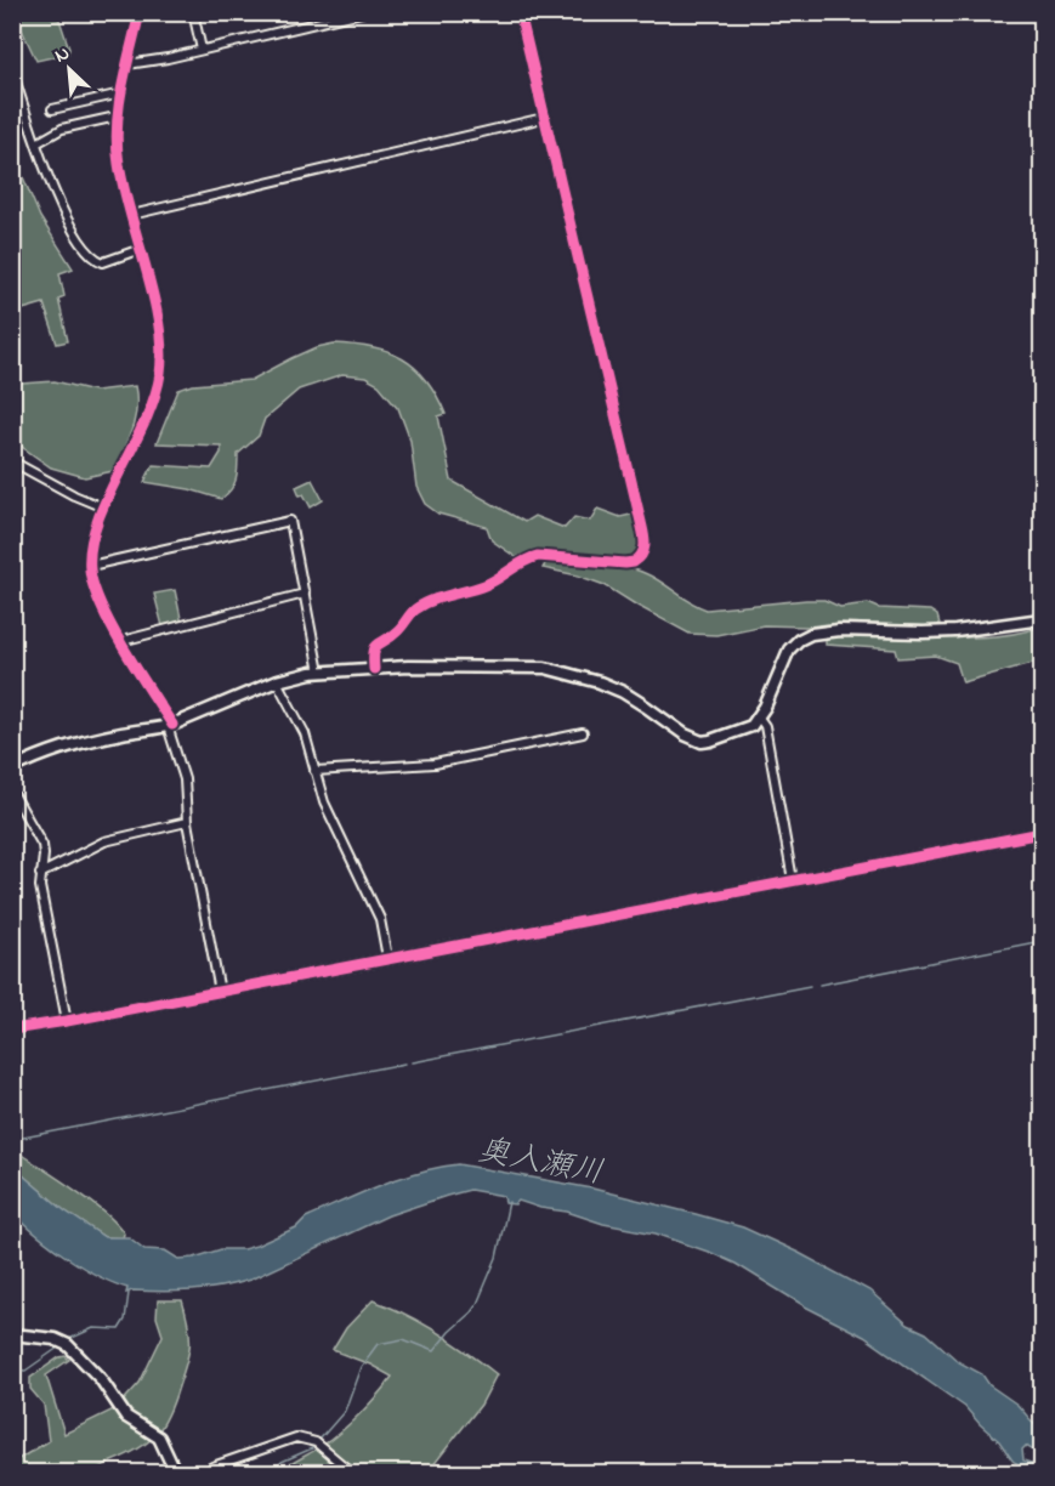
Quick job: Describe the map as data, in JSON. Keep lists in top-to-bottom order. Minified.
{"water":["奥入瀬川"],"north":"top left"}
